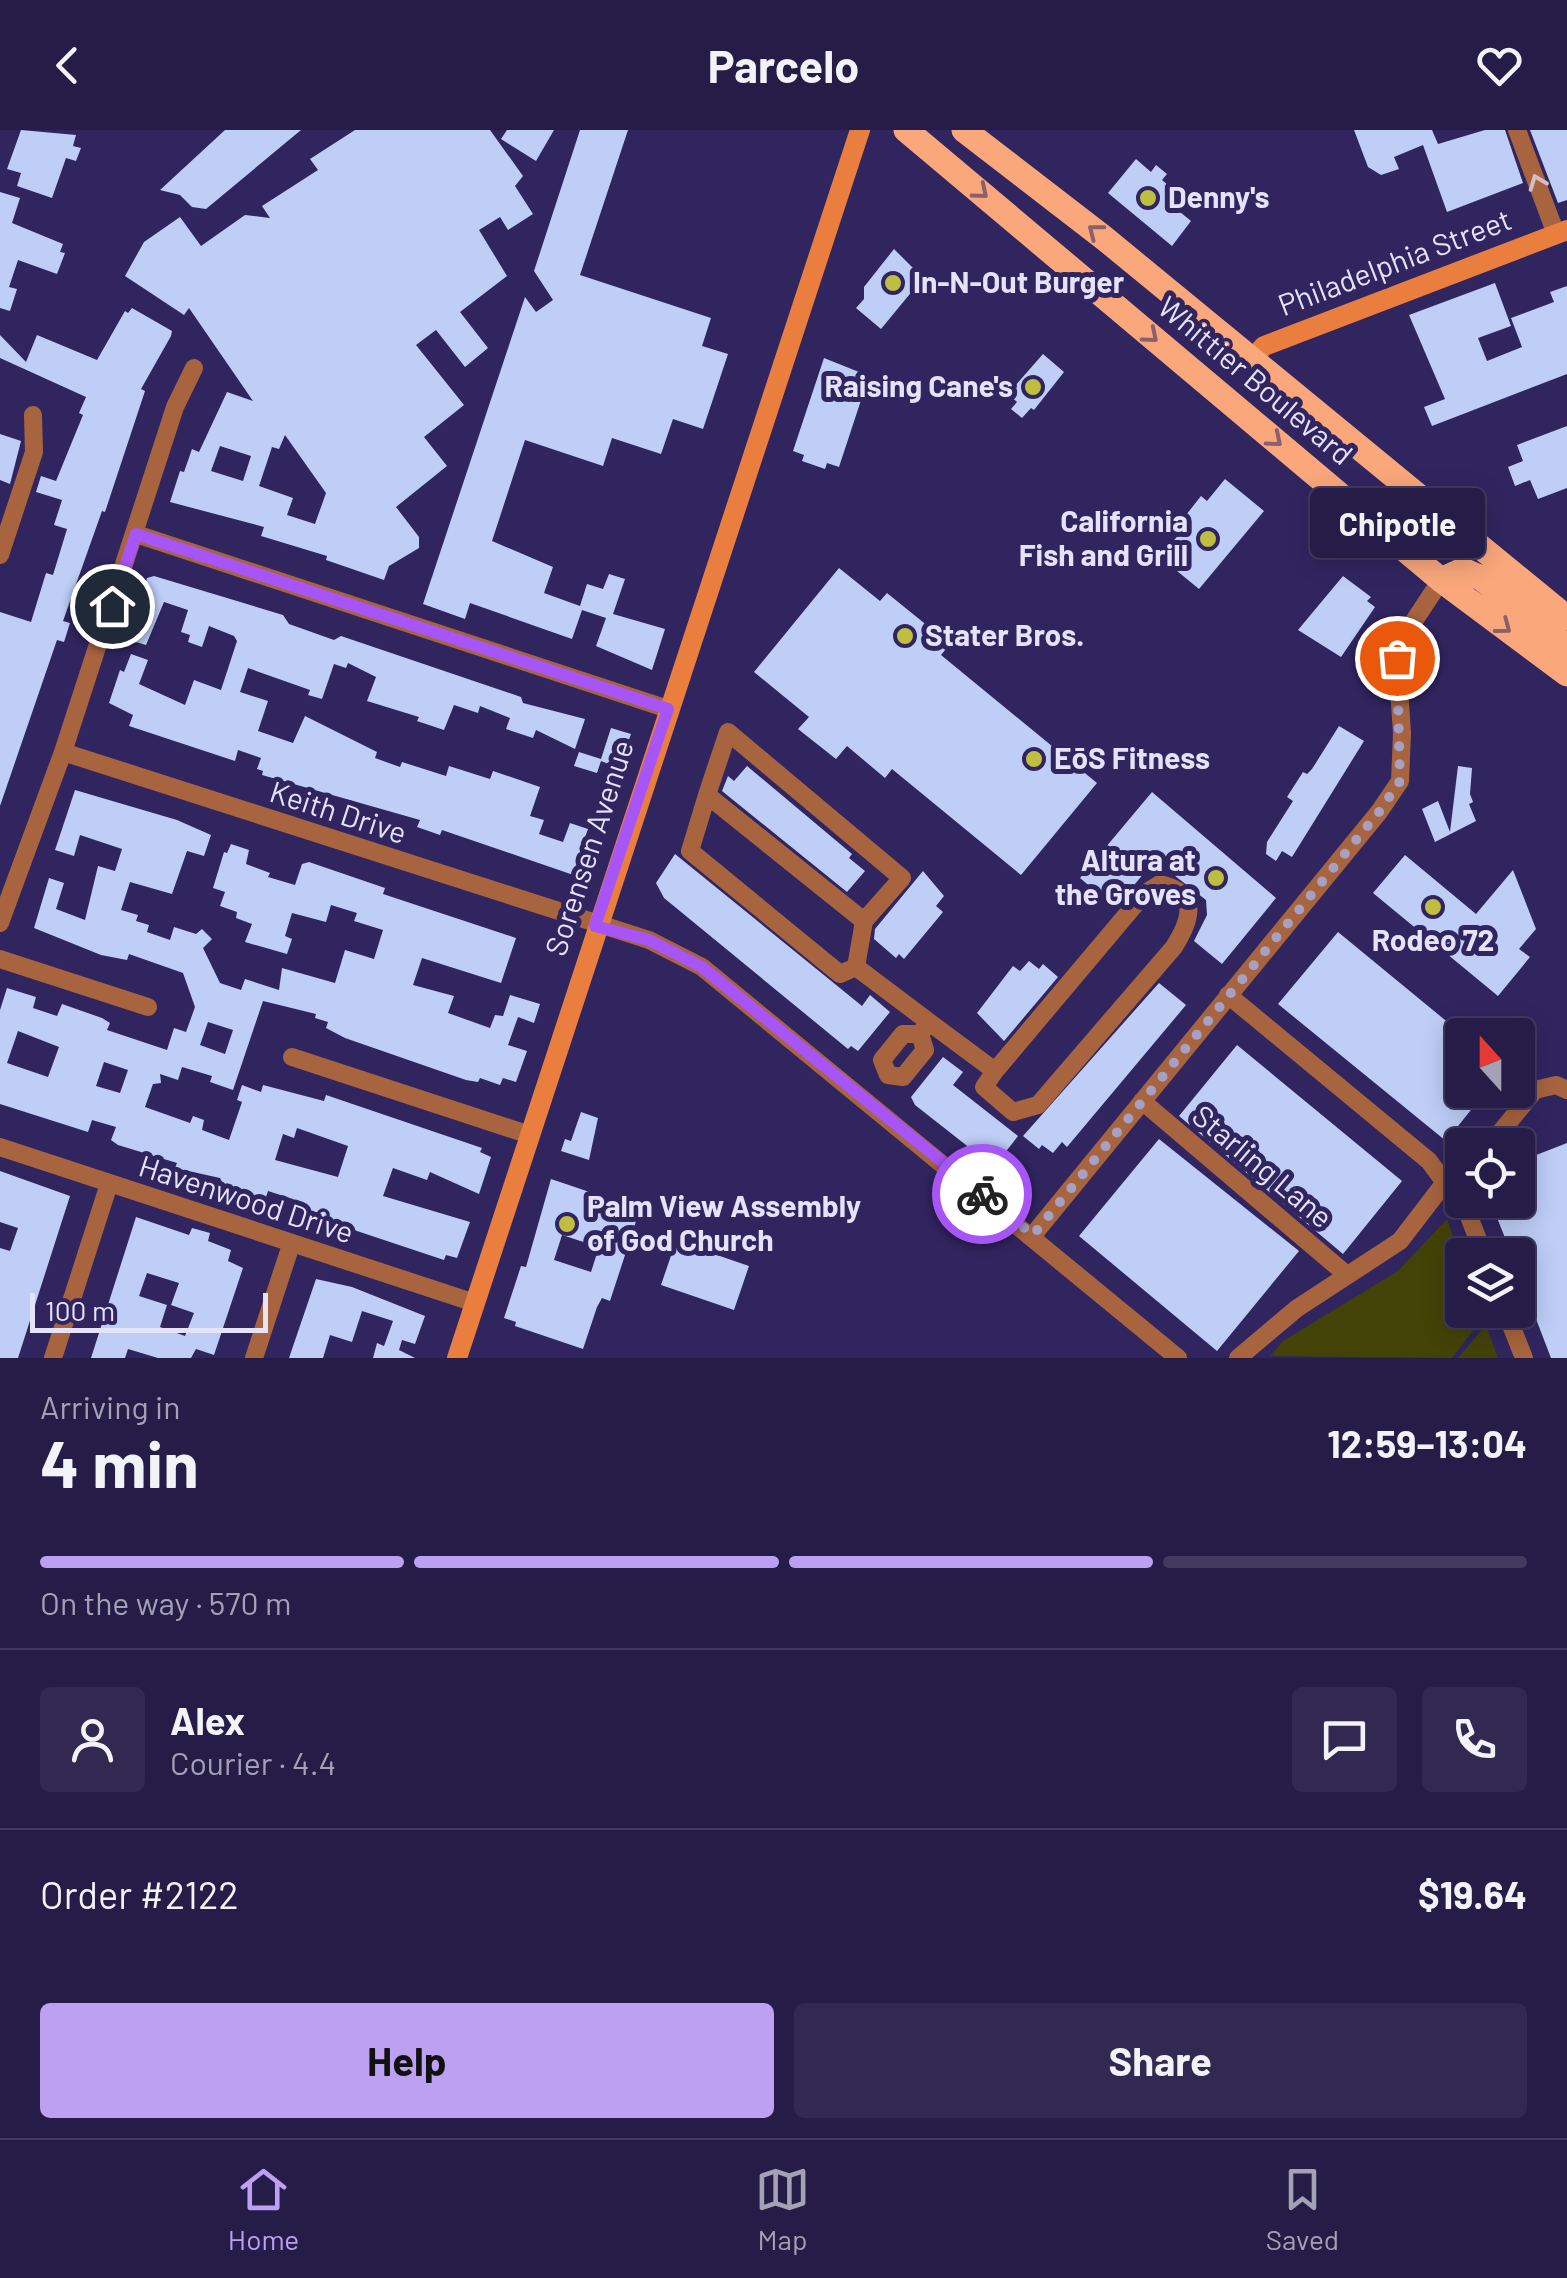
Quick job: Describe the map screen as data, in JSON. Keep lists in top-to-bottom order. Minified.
{"streets":{"main road":["Whittier Boulevard"],"street":["Philadelphia Street","Keith Drive","Sorensen Avenue","Starling Lane","Havenwood Drive"]},"crossings":[["Philadelphia Street","Whittier Boulevard"],["Keith Drive","Sorensen Avenue"],["Sorensen Avenue","Havenwood Drive"]],"places":["Denny's","In-N-Out Burger","Raising Cane's","California Fish and Grill","Stater Bros.","Chipotle","EōS Fitness","Altura at the Groves","Rodeo 72","Palm View Assembly of God Church"],"scale_bar":"100 m","north":"top","page":{"header":"Parcelo","bubble":"Chipotle","scale":"100 m","heading":["4 min","Arriving in","12:59–13:04"],"panel":["Alex","Courier · 4.4","Order #2122","$19.64"],"bar":"On the way · 570 m","buttons":["Help","Share"],"tabs":["Home","Map","Saved"]}}
